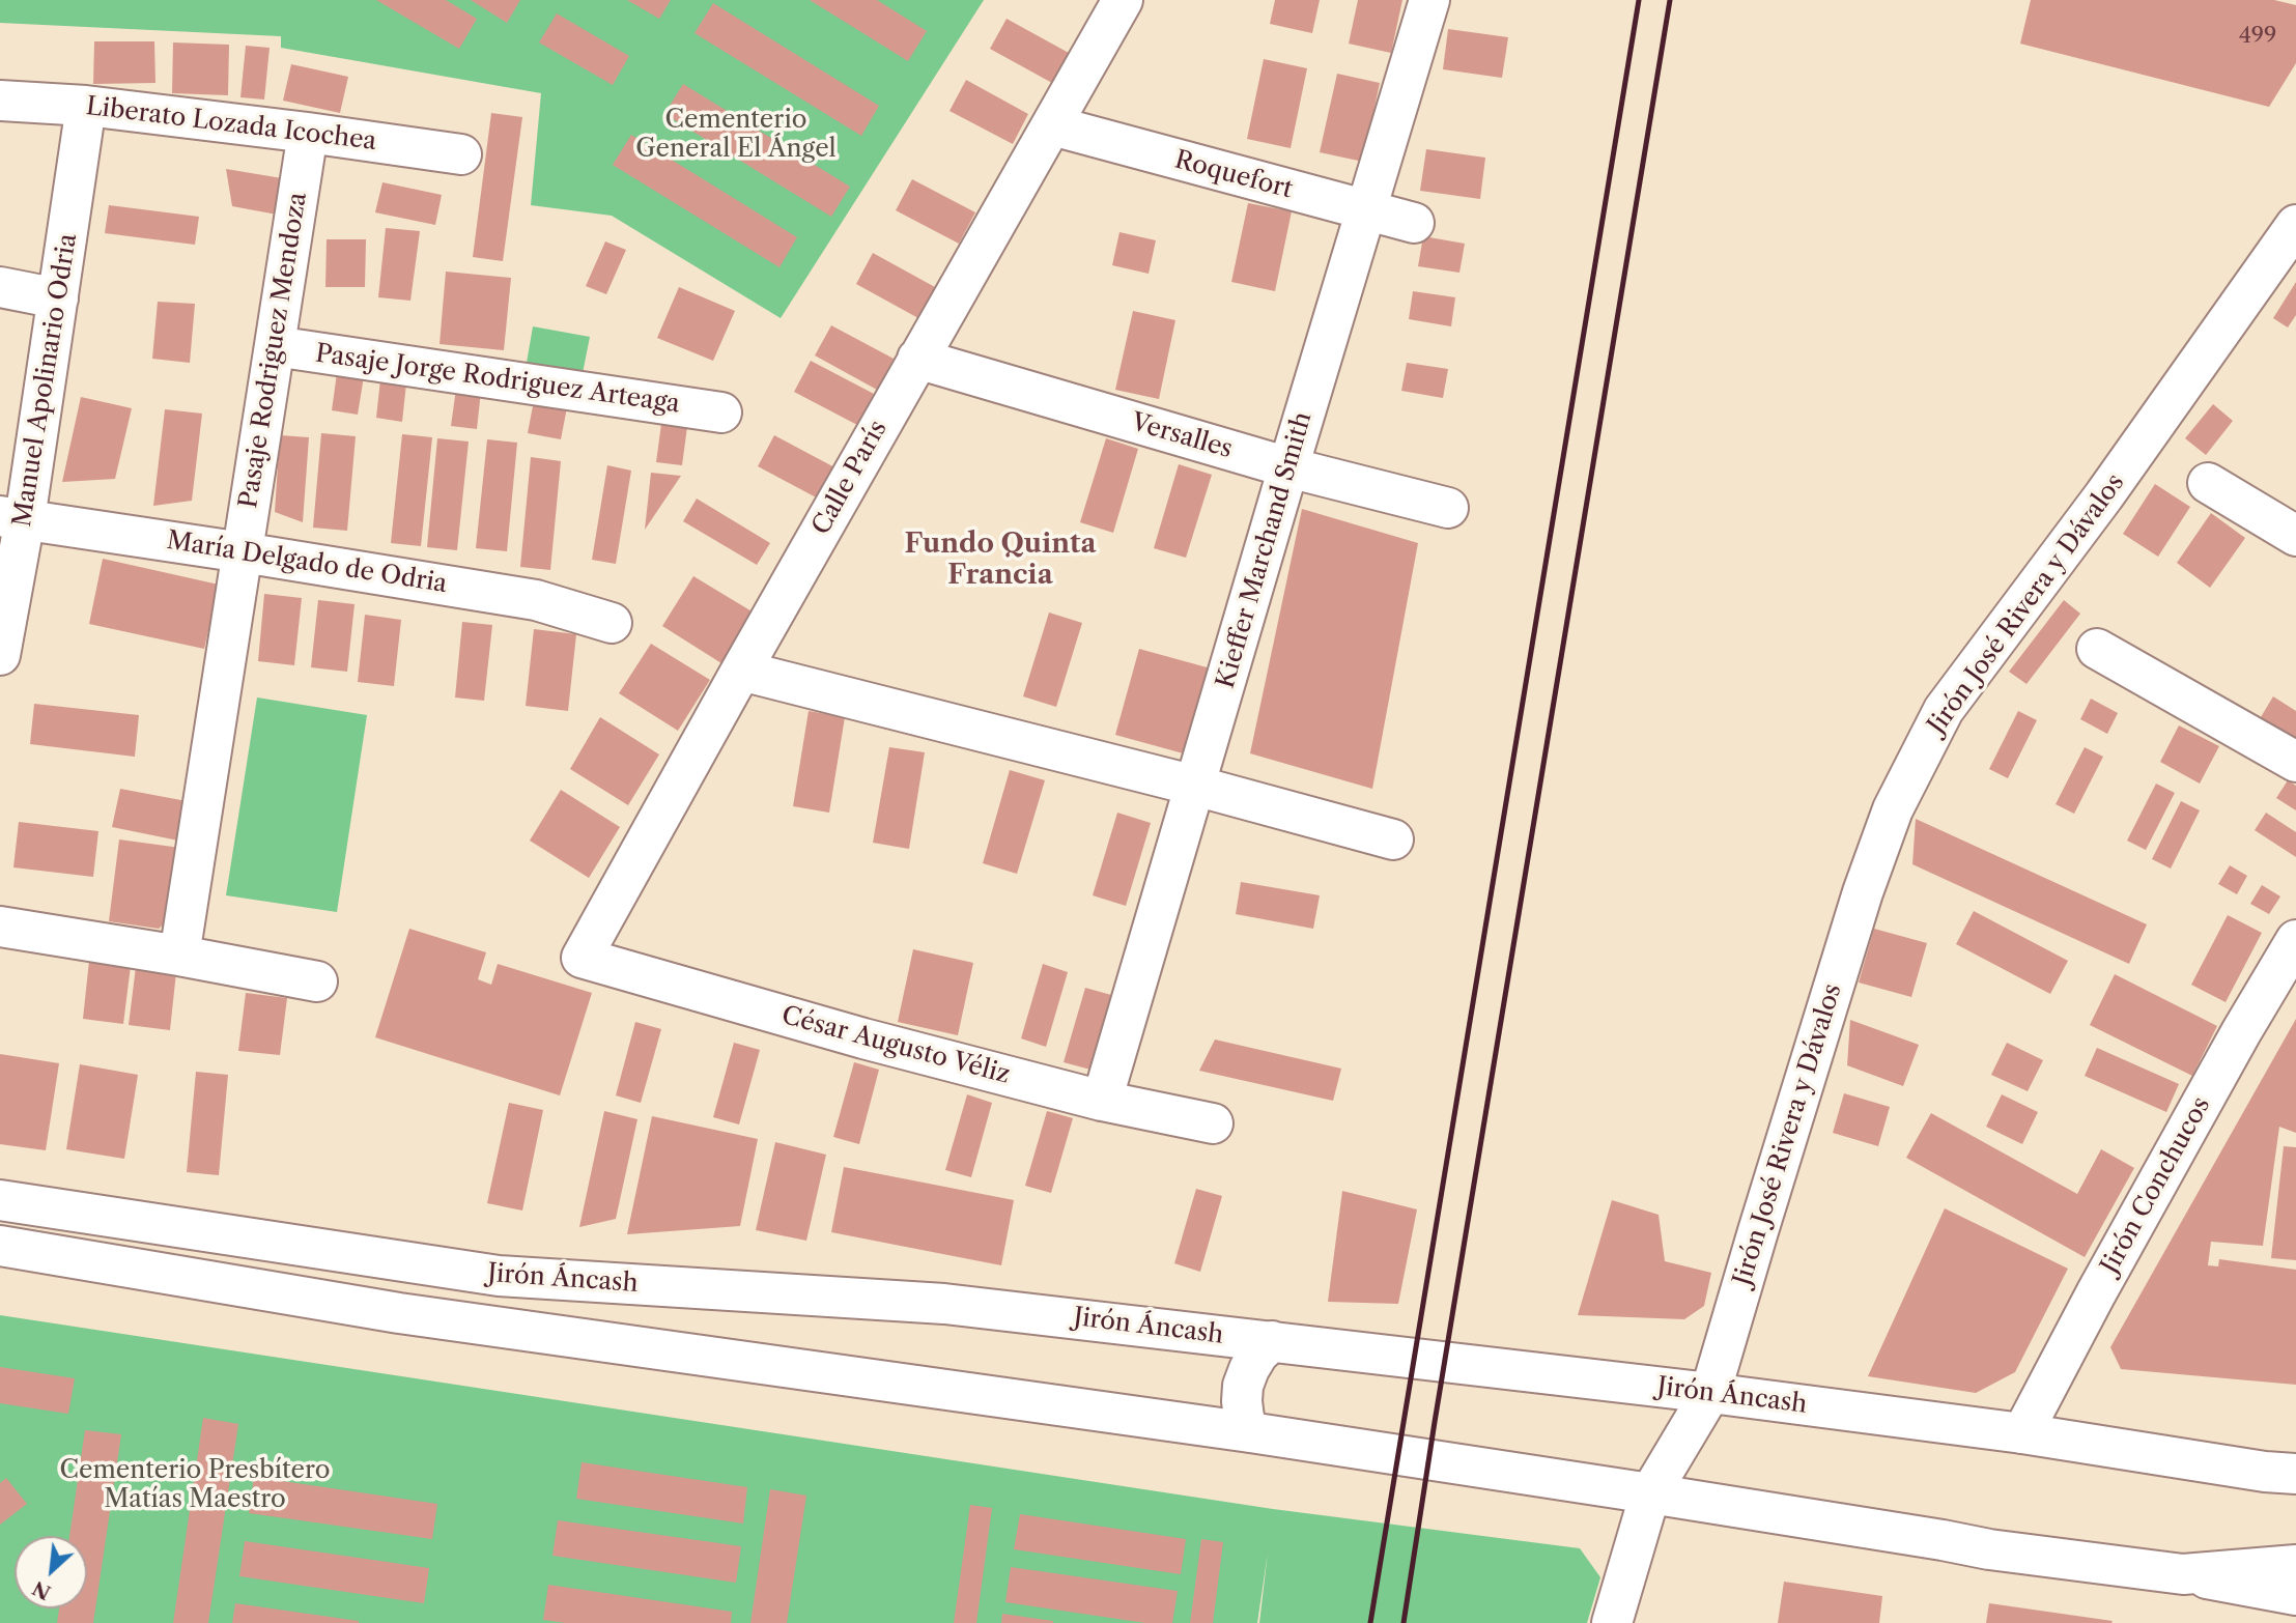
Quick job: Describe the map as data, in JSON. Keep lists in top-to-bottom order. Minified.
{"streets":{"street":["Liberato Lozada Icochea","Roquefort","Pasaje Rodriguez Mendoza","Pasaje Jorge Rodriguez Arteaga","Manuel Apolinario Odria","Versalles","Calle París","Kieffer Marchand Smith","María Delgado de Odria","Jirón José Rivera y Dávalos","César Augusto Véliz","Jirón Conchucos","Jirón Áncash"]},"crossings":[["Liberato Lozada Icochea","Pasaje Rodriguez Mendoza"],["Liberato Lozada Icochea","Manuel Apolinario Odria"],["Roquefort","Calle París"],["Roquefort","Kieffer Marchand Smith"],["Pasaje Rodriguez Mendoza","Pasaje Jorge Rodriguez Arteaga"],["Pasaje Rodriguez Mendoza","María Delgado de Odria"],["Manuel Apolinario Odria","María Delgado de Odria"],["Versalles","Calle París"],["Versalles","Kieffer Marchand Smith"],["Calle París","César Augusto Véliz"],["Kieffer Marchand Smith","César Augusto Véliz"],["Jirón José Rivera y Dávalos","Jirón Áncash"],["Jirón Conchucos","Jirón Áncash"]],"districts":["Fundo Quinta Francia"],"parks":["Cementerio General El Ángel","Cementerio Presbítero Matías Maestro"],"house_numbers":["499"],"north":"bottom left"}
